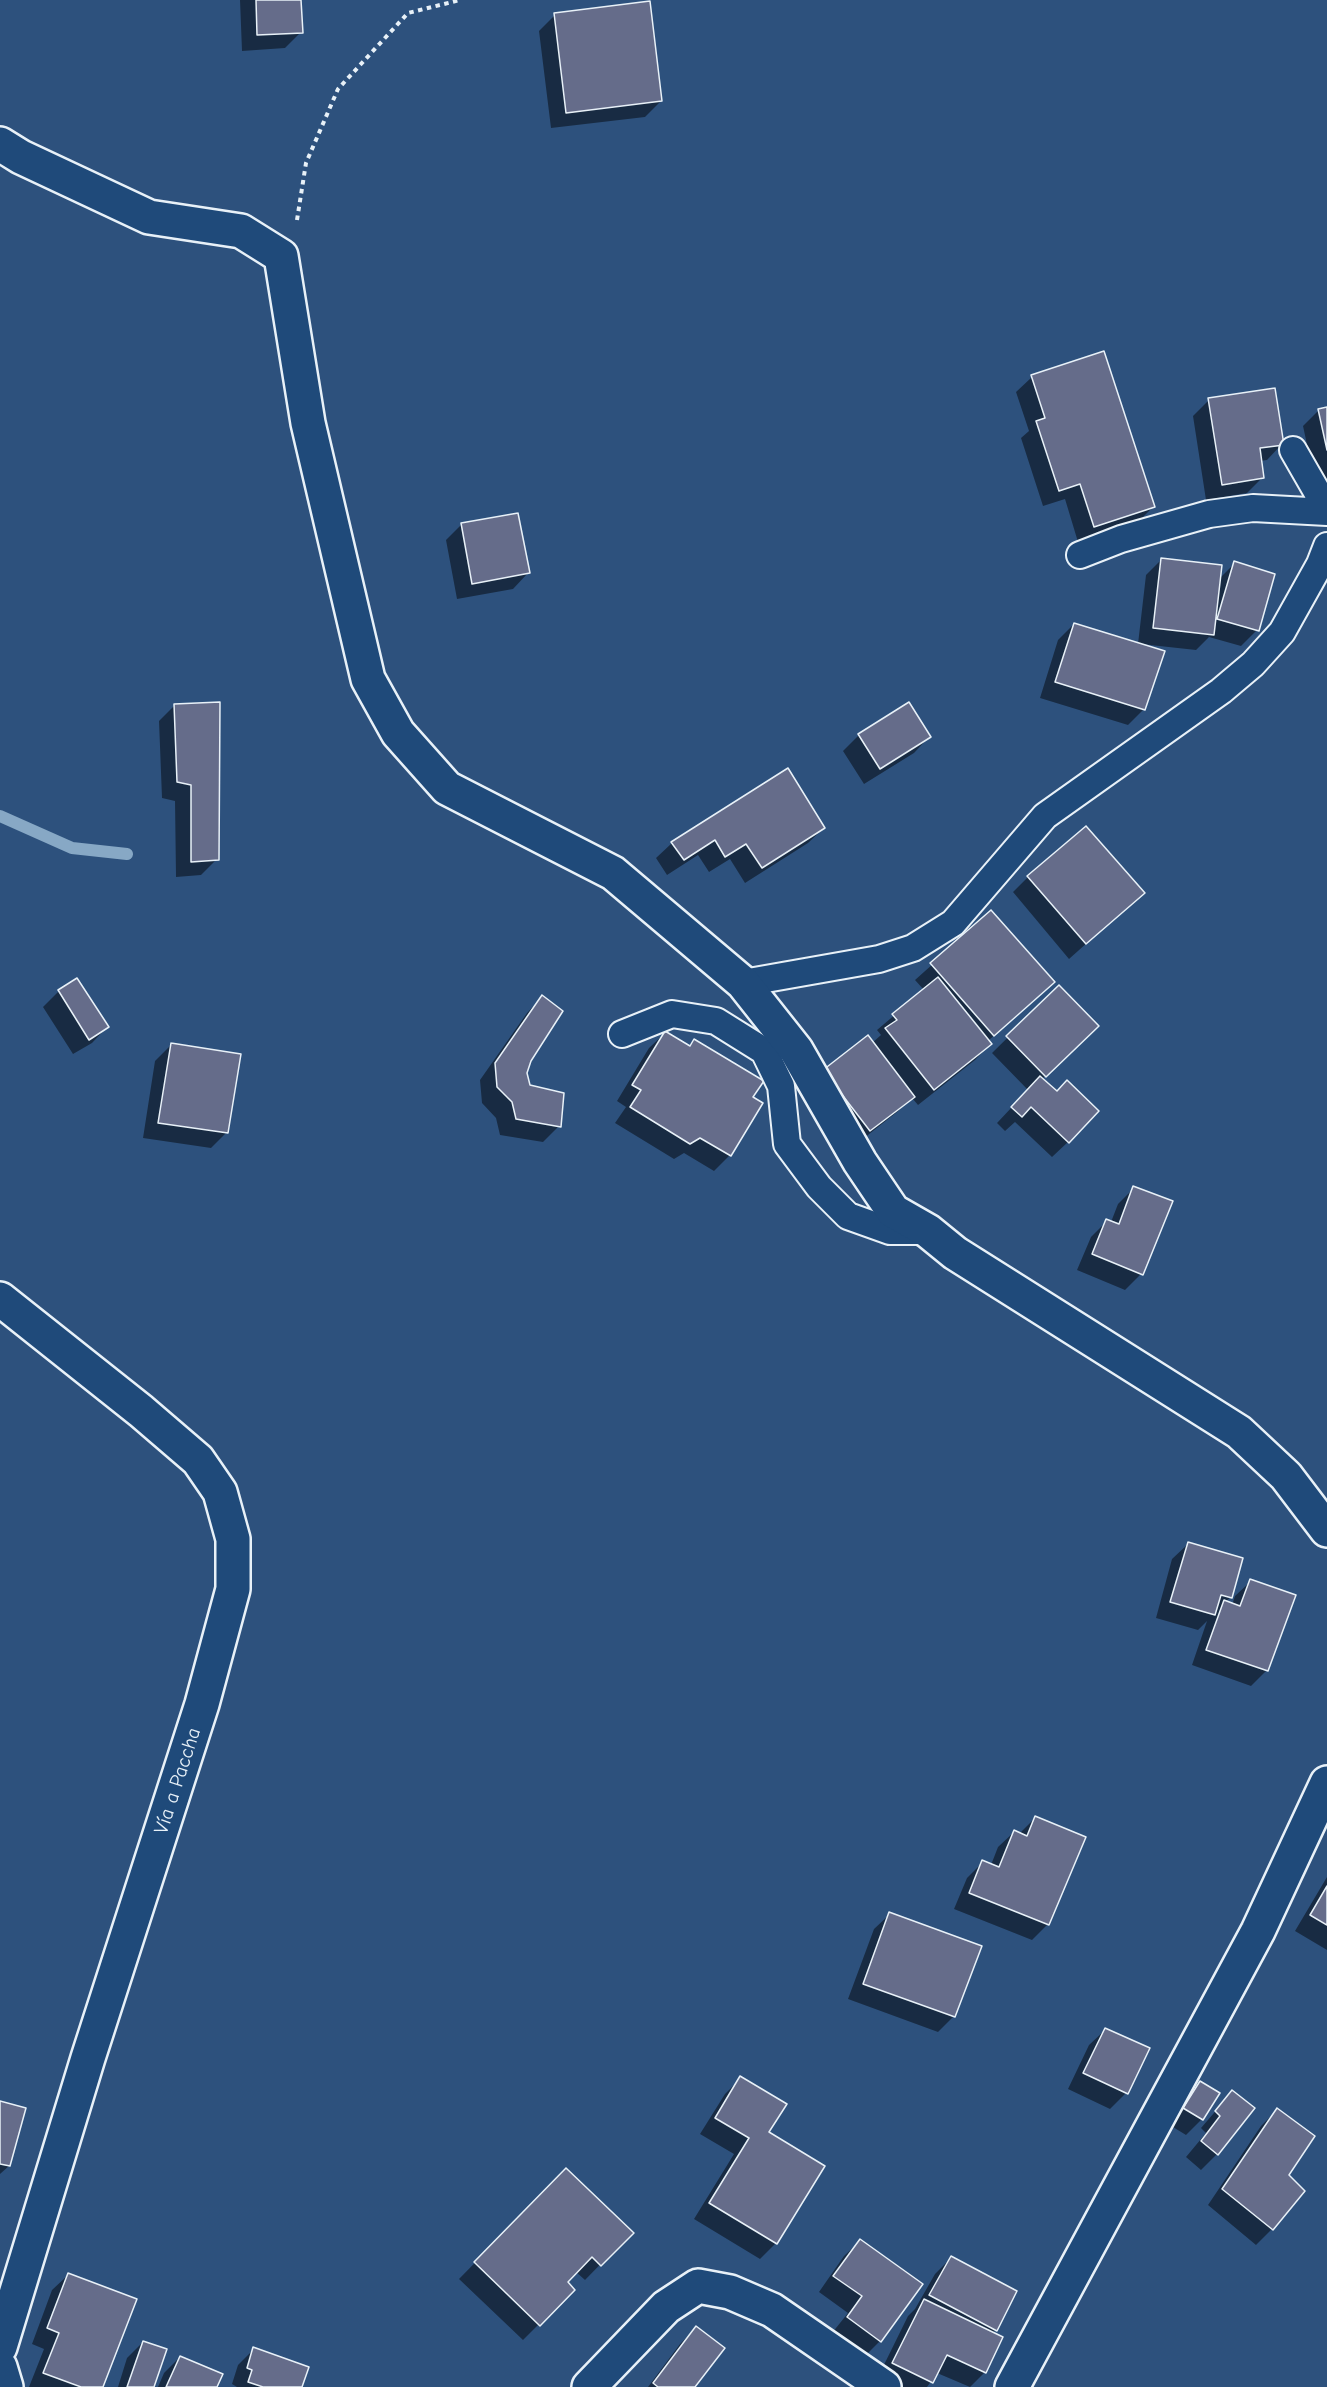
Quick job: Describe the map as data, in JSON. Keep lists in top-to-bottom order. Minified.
{"streets":{"street":["Vía a Paccha"]}}
